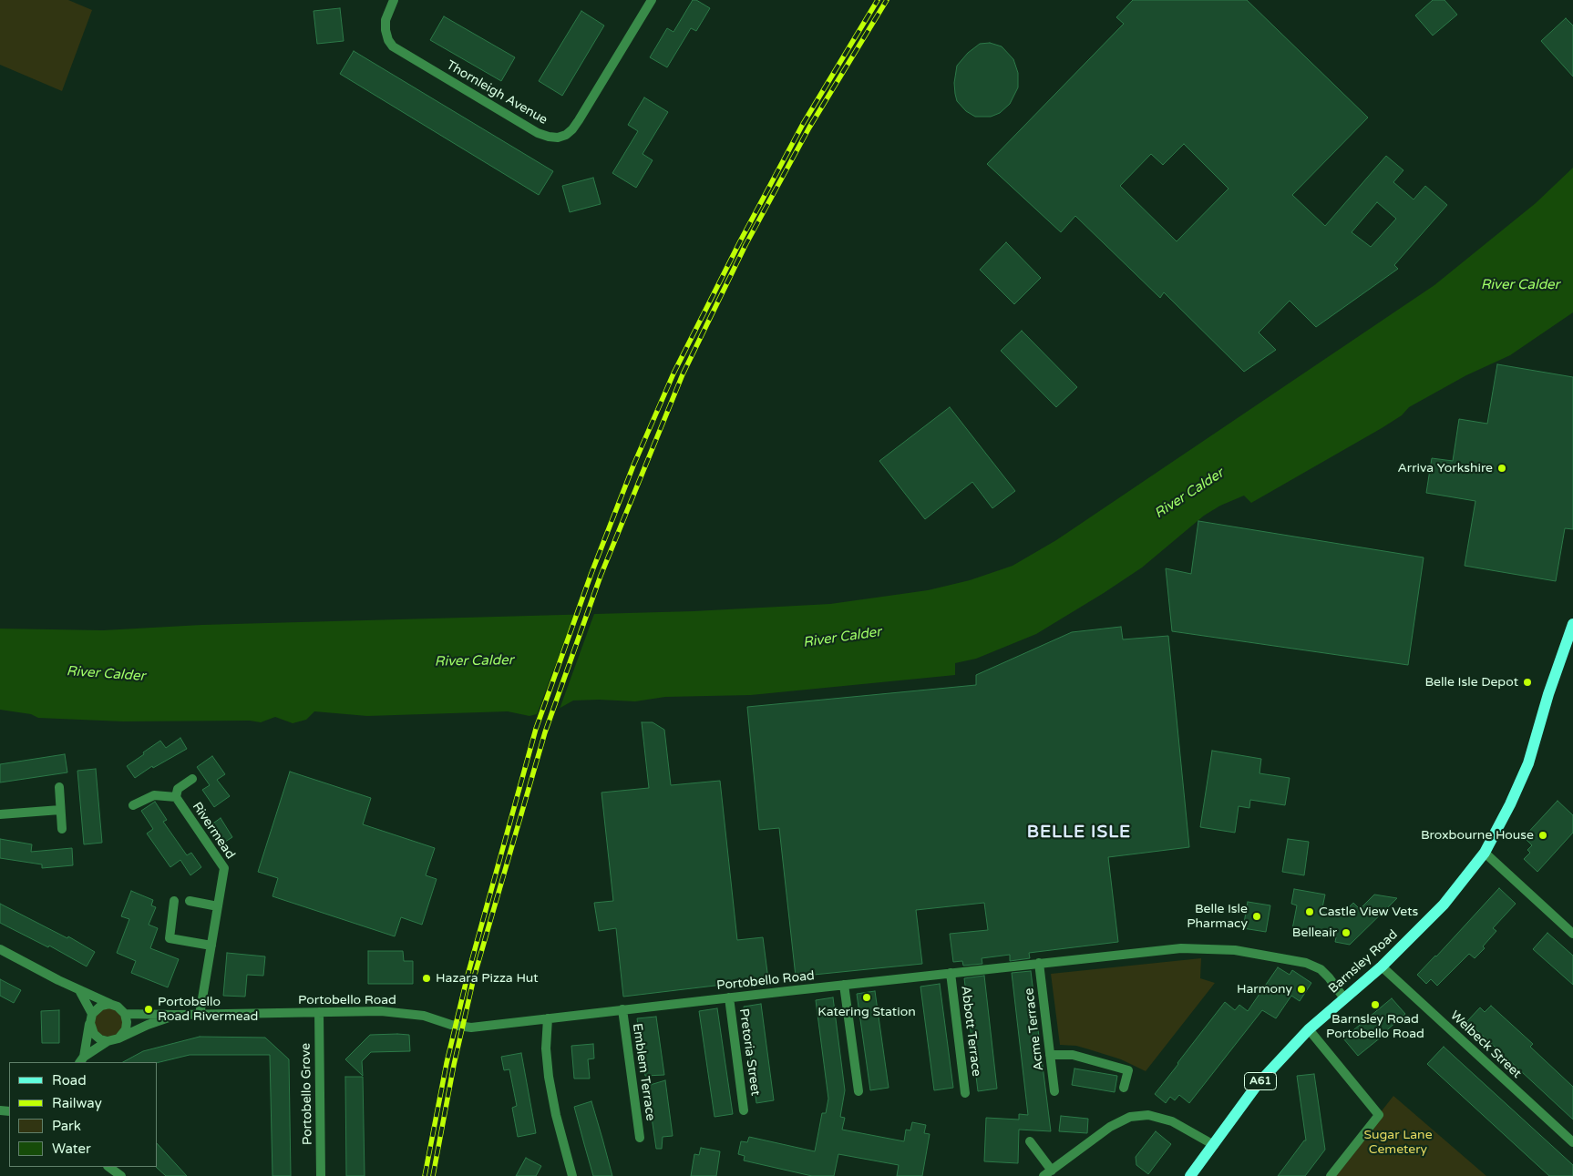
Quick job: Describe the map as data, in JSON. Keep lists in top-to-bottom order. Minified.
{"streets":{"main road":["Barnsley Road","A61"],"street":["Thornleigh Avenue","Rivermead","Portobello Road","Acme Terrace","Abbott Terrace","Welbeck Street","Pretoria Street","Emblem Terrace","Portobello Grove"]},"crossings":[["Rivermead","Portobello Road"],["Barnsley Road","Portobello Road"],["Barnsley Road","Welbeck Street"],["Portobello Road","Acme Terrace"],["Portobello Road","Abbott Terrace"],["Portobello Road","Pretoria Street"],["Portobello Road","Emblem Terrace"],["Portobello Road","Portobello Grove"]],"districts":["BELLE ISLE"],"water":["River Calder"],"parks":["Sugar Lane Cemetery"],"places":["Arriva Yorkshire","Belle Isle Depot","Broxbourne House","Castle View Vets","Belle Isle Pharmacy","Belleair","Hazara Pizza Hut","Harmony","Katering Station","Barnsley Road Portobello Road","Portobello Road Rivermead"],"legend":["Road","Railway","Park","Water"]}
